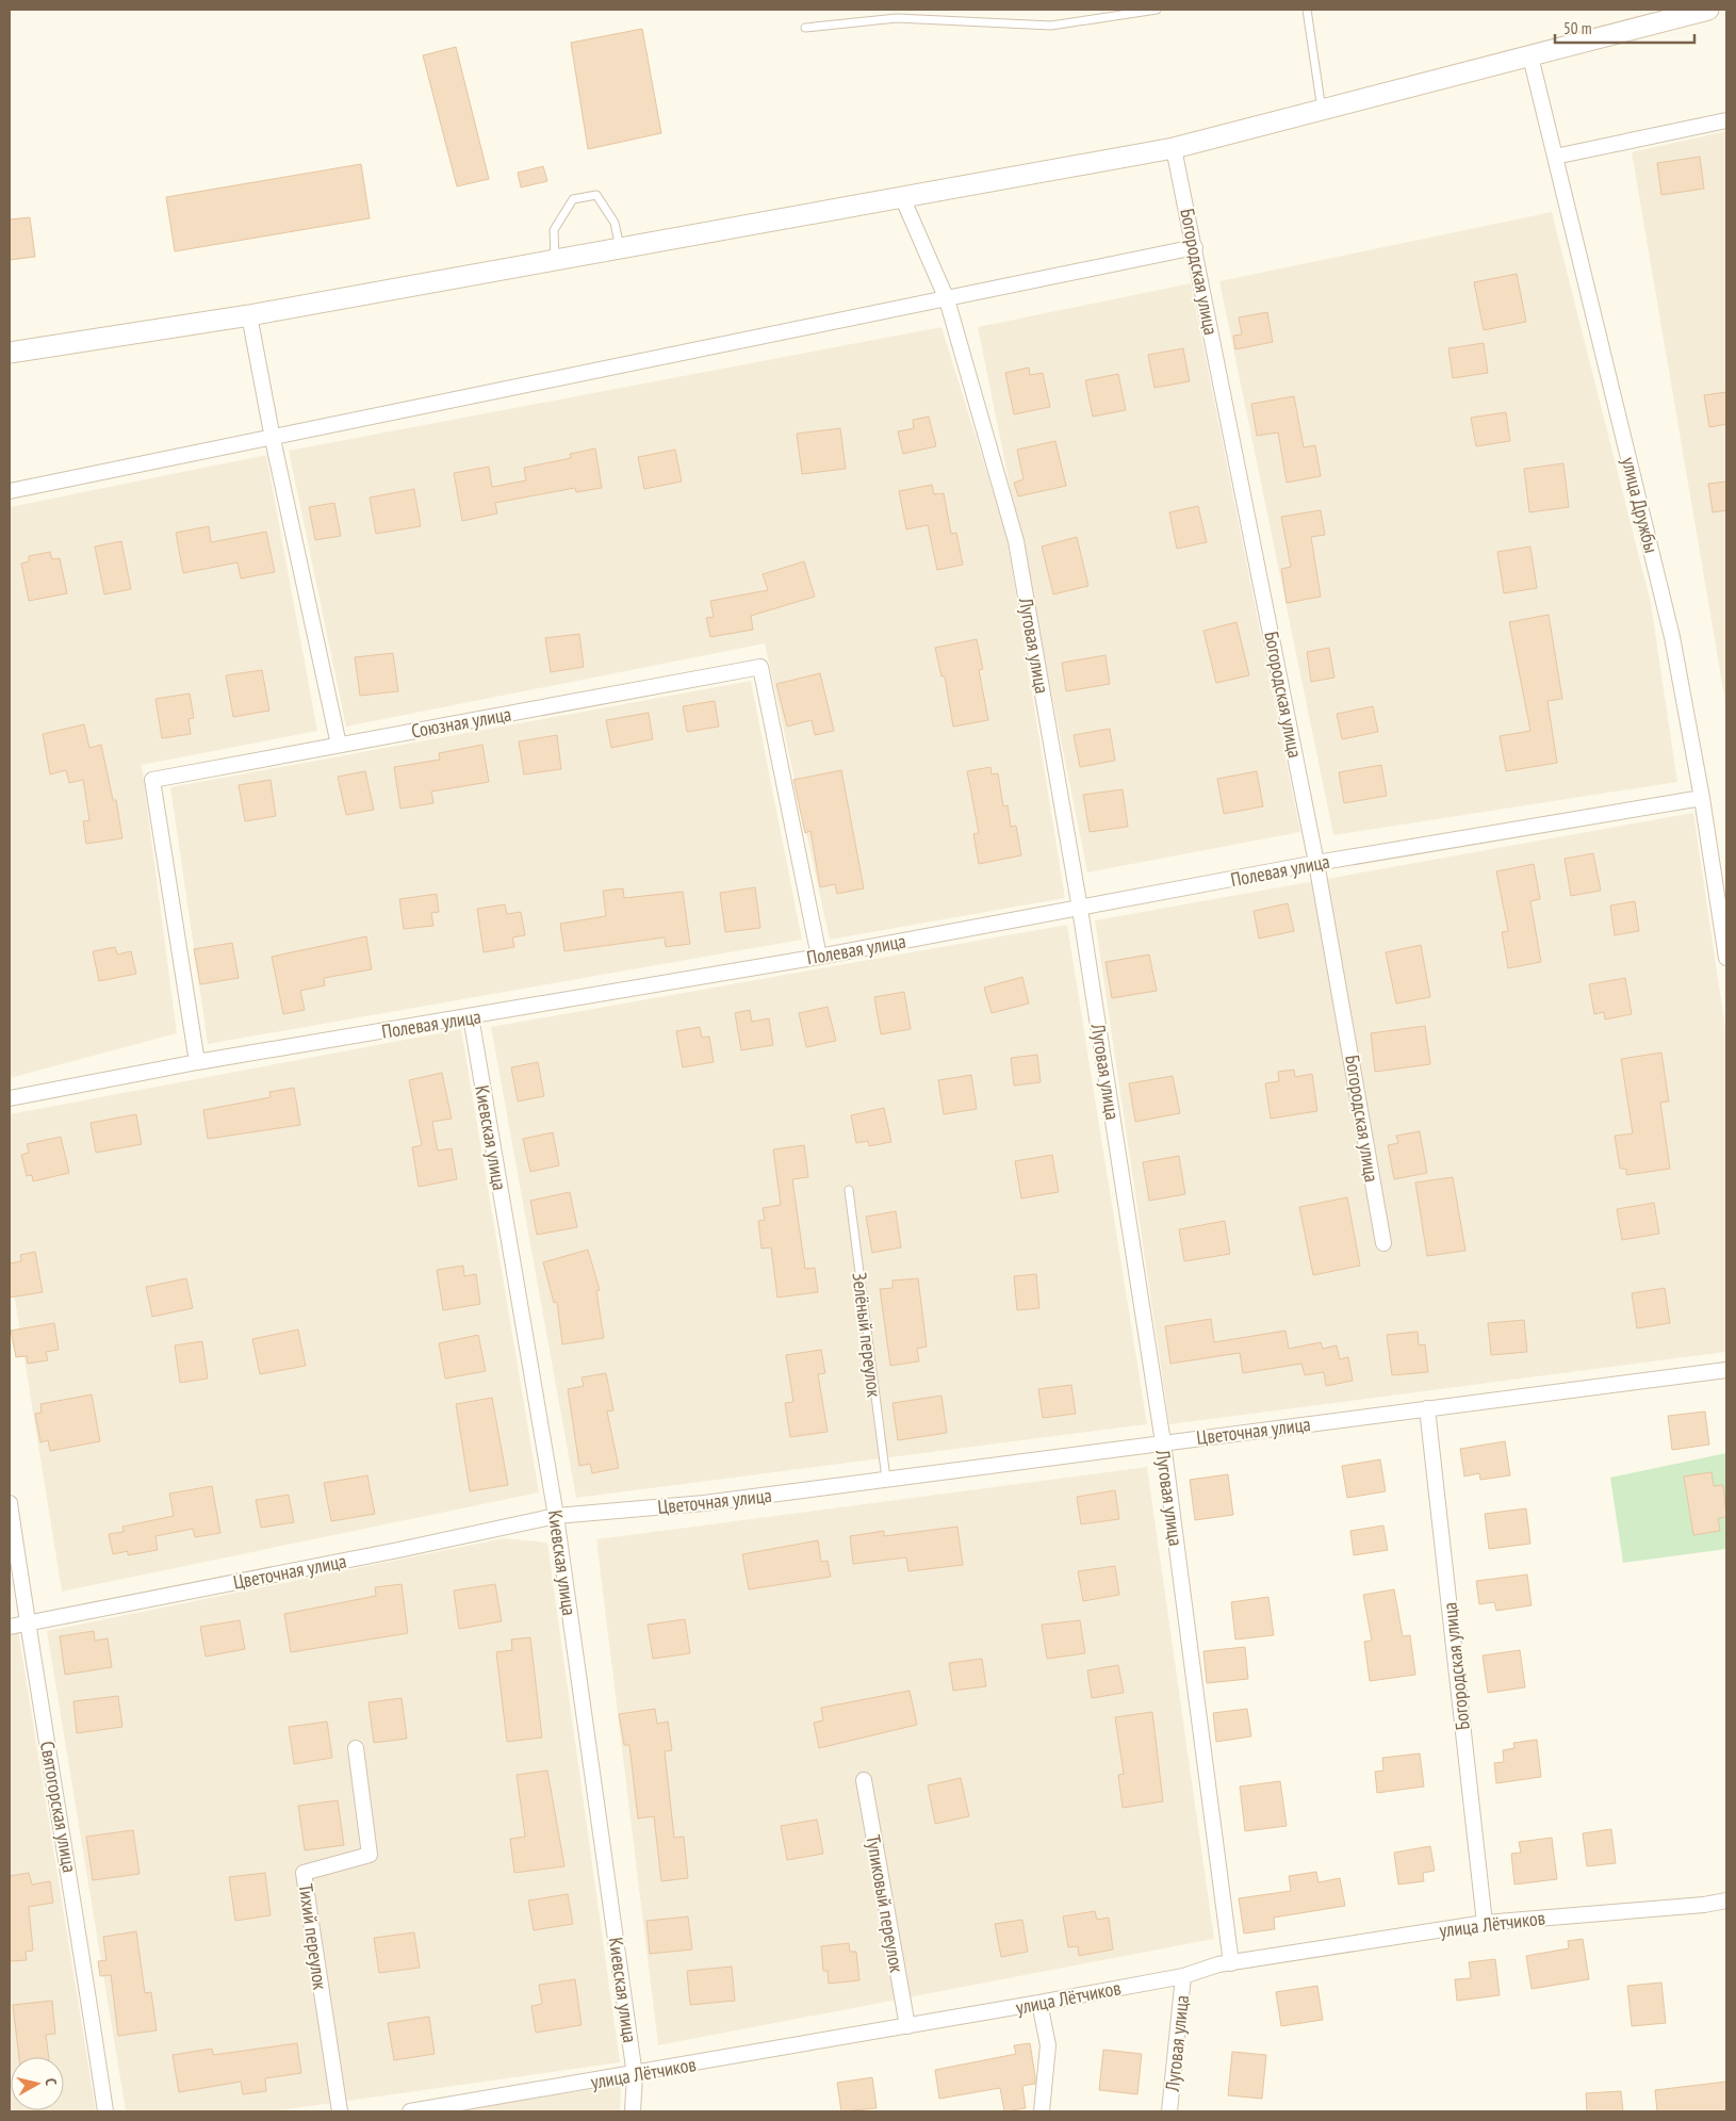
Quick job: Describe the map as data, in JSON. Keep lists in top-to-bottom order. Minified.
{"streets":{"street":["Богородская улица","улица Дружбы","Луговая улица","Союзная улица","Полевая улица","Киевская улица","Цветочная улица","Святогорская улица","Тупиковый переулок","улица Лётчиков","Тихий переулок"],"lane":["Зелёный переулок"]},"crossings":[["Богородская улица","Полевая улица"],["Богородская улица","Цветочная улица"],["Богородская улица","улица Лётчиков"],["улица Дружбы","Полевая улица"],["Луговая улица","Полевая улица"],["Луговая улица","Цветочная улица"],["Луговая улица","улица Лётчиков"],["Союзная улица","Полевая улица"],["Полевая улица","Киевская улица"],["Киевская улица","Цветочная улица"],["Киевская улица","улица Лётчиков"],["Зелёный переулок","Цветочная улица"],["Цветочная улица","Святогорская улица"],["Тупиковый переулок","улица Лётчиков"]],"scale_bar":"50 m","north":"right"}
